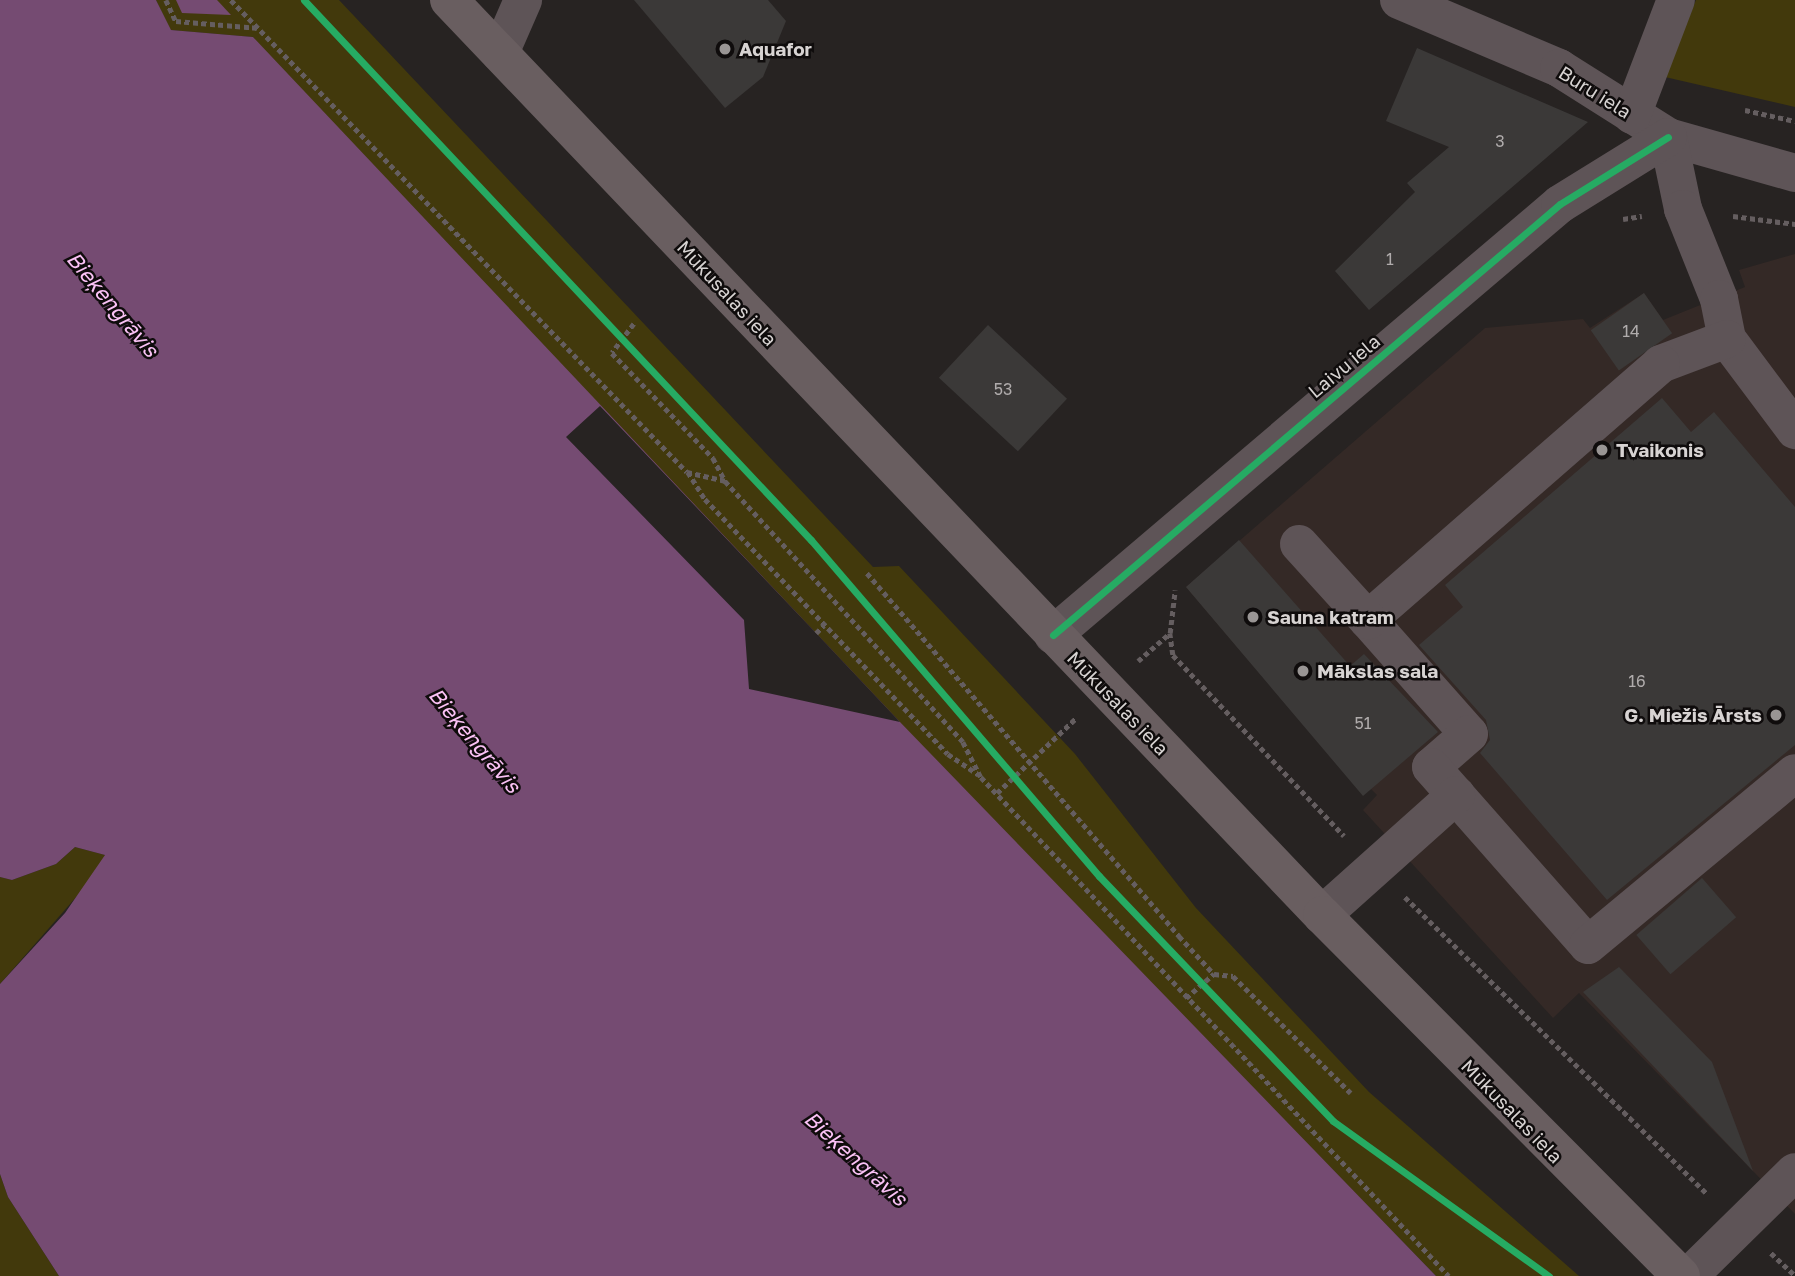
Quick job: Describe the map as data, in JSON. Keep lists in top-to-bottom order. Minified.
{"streets":{"main road":["Mūkusalas iela"],"street":["Buru iela","Laivu iela"]},"crossings":[["Buru iela","Laivu iela"],["Mūkusalas iela","Laivu iela"]],"water":["Bieķengrāvis"],"places":["Aquafor","Tvaikonis","Sauna katram","Mākslas sala","G. Miežis Ārsts"],"house_numbers":["3","1","14","53","16","51"]}
